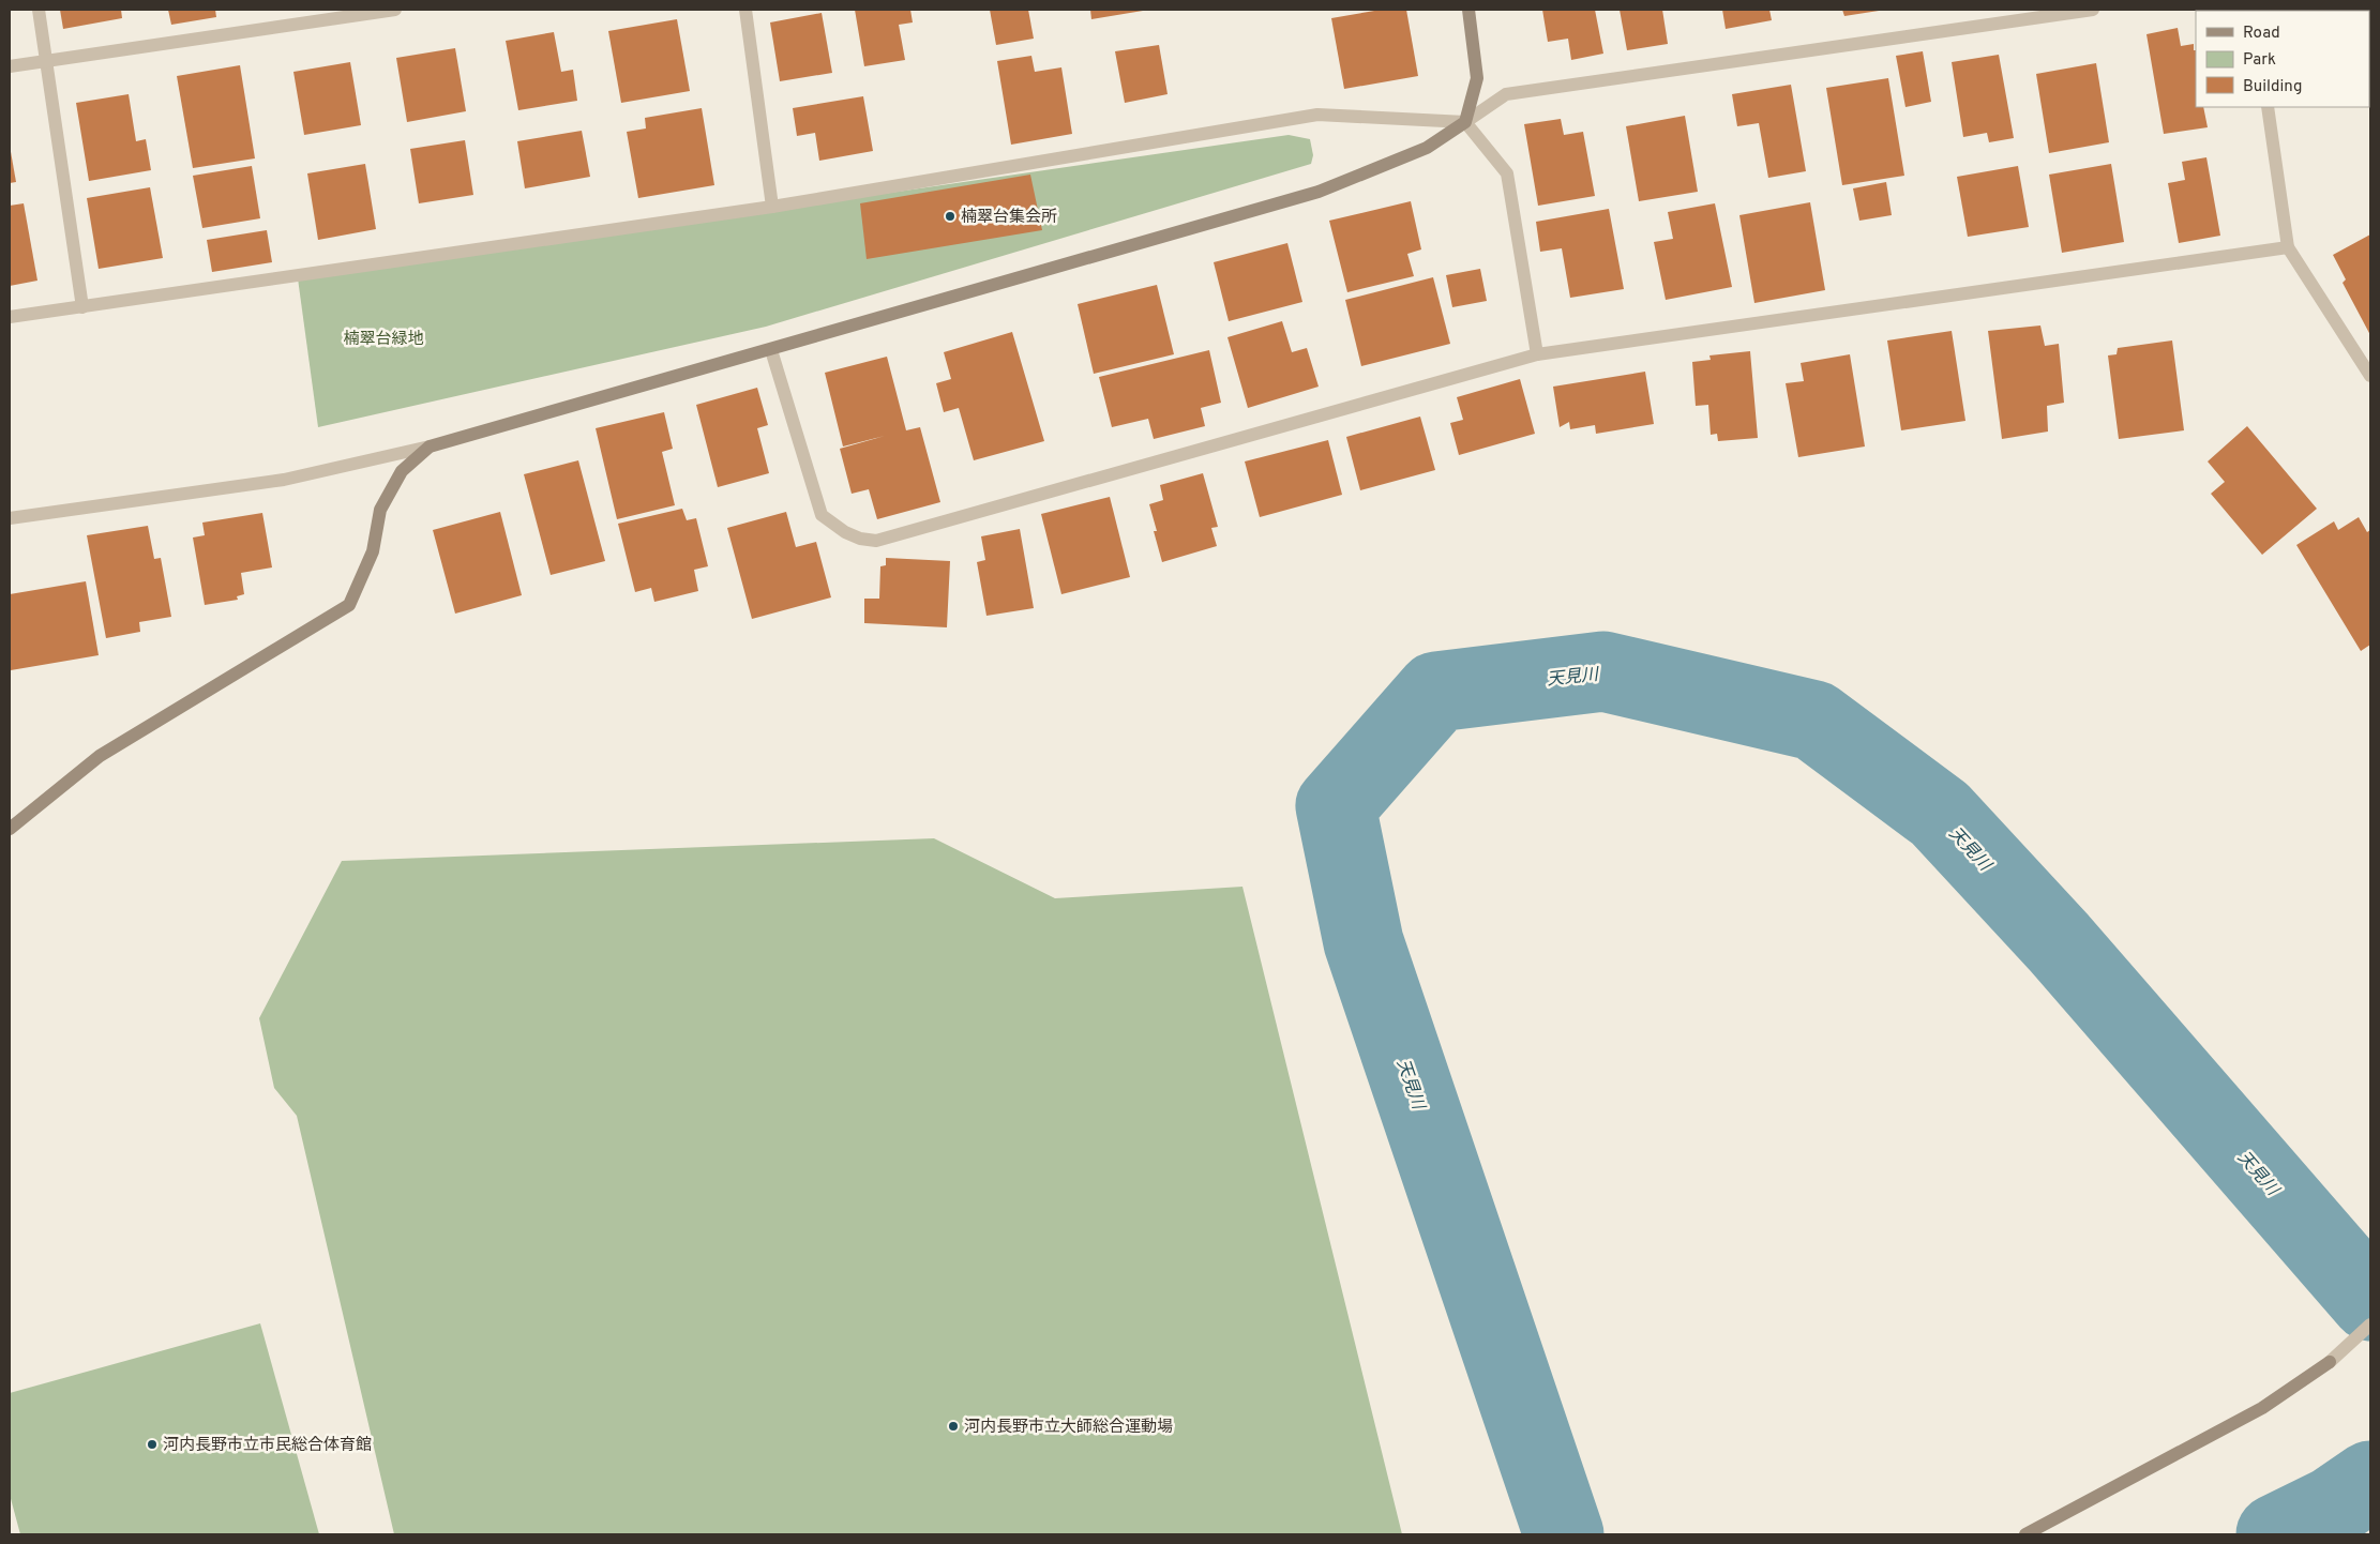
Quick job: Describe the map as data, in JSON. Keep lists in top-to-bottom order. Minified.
{"water":["天見川"],"parks":["楠翠台緑地"],"places":["楠翠台集会所","河内長野市立大師総合運動場","河内長野市立市民総合体育館"],"legend":["Road","Park","Building"]}
